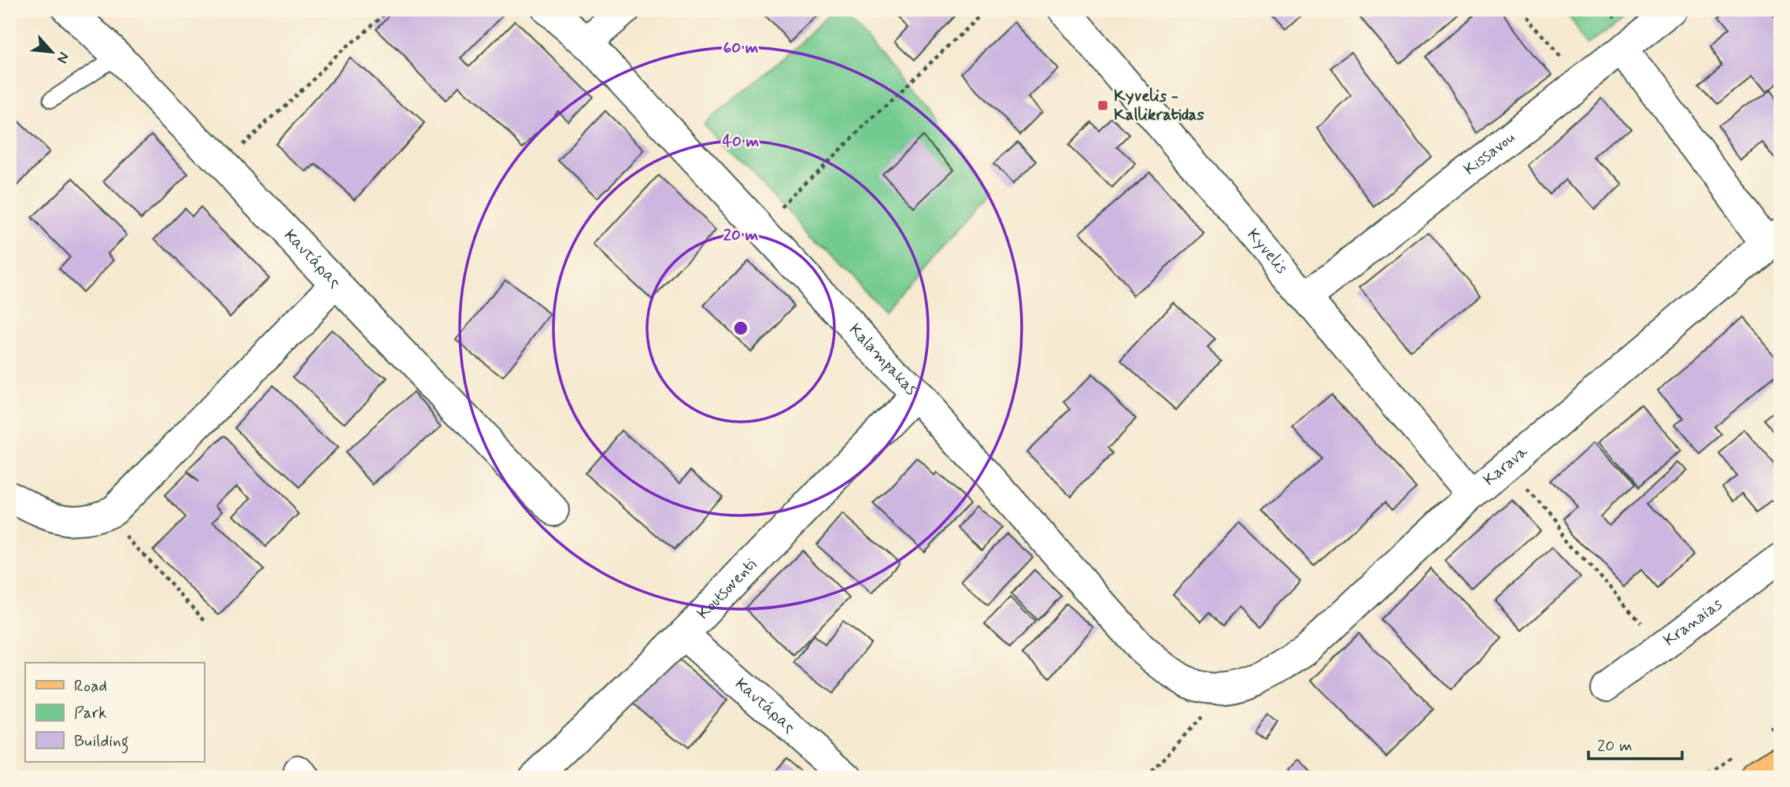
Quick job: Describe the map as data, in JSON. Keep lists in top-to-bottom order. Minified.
{"streets":{"street":["Kissavou","Kyvelis","Καντάρας","Kalampakas","Karava","Koutsoventi","Kranaias"]},"crossings":[["Kissavou","Kyvelis"],["Kyvelis","Karava"],["Καντάρας","Koutsoventi"],["Kalampakas","Karava"],["Kalampakas","Koutsoventi"]],"places":{"transit":["Kyvelis - Kallikratidas"]},"legend":["Road","Park","Building"],"scale_bar":"20 m","north":"bottom right","rings":["60 m","40 m","20 m"]}
